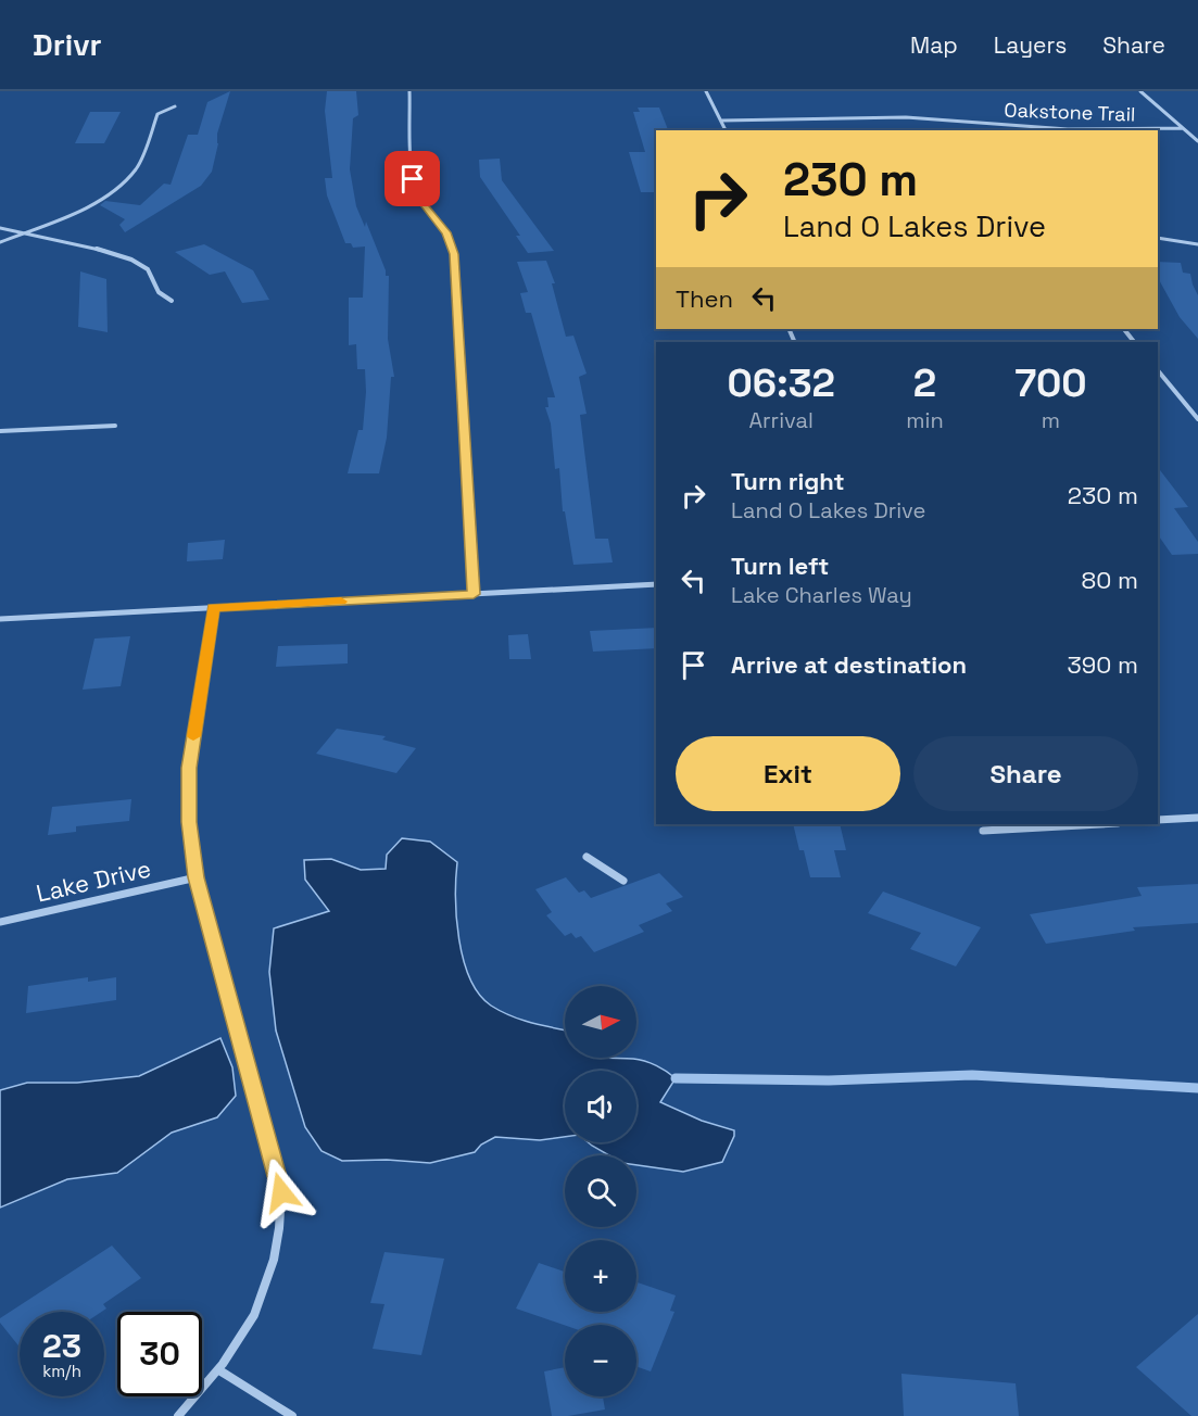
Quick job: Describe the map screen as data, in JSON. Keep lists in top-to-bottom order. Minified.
{"streets":{"street":["Oakstone Trail","Lake Drive"]},"north":"right","page":{"header":"Drivr","nav":["Map","Layers","Share"],"turn":["230 m","Land O Lakes Drive"],"then":"Then","eta":["06:32","Arrival","2","min","700","m"],"list":[{"name":"Turn right","note":"Land O Lakes Drive","value":"230 m"},{"name":"Turn left","note":"Lake Charles Way","value":"80 m"},{"name":"Arrive at destination","value":"390 m"}],"buttons":["Exit","Share"],"map_buttons":["+","−"],"speed":"23 km/h","limit":"30"}}
